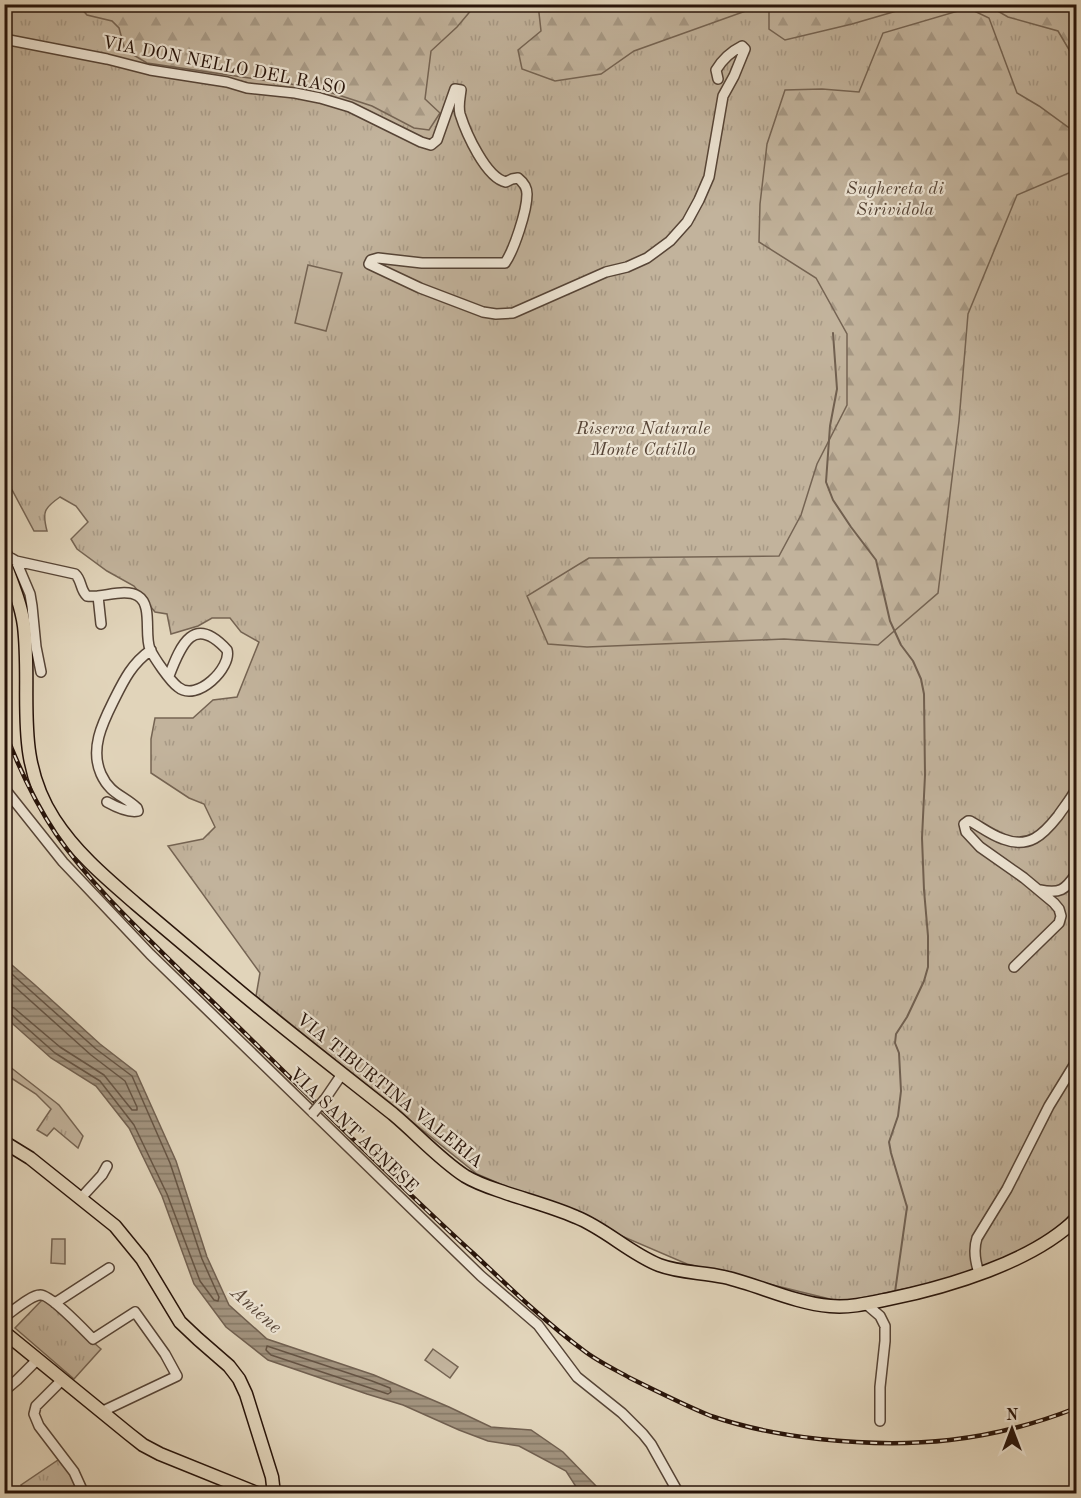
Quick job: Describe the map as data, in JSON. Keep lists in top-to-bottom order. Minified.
{"streets":{"main road":["VIA TIBURTINA VALERIA"],"street":["VIA DON NELLO DEL RASO","VIA SANT'AGNESE"]},"water":["Aniene"],"parks":["Sughereta di Sirividola","Riserva Naturale Monte Catillo"],"north":"top"}
